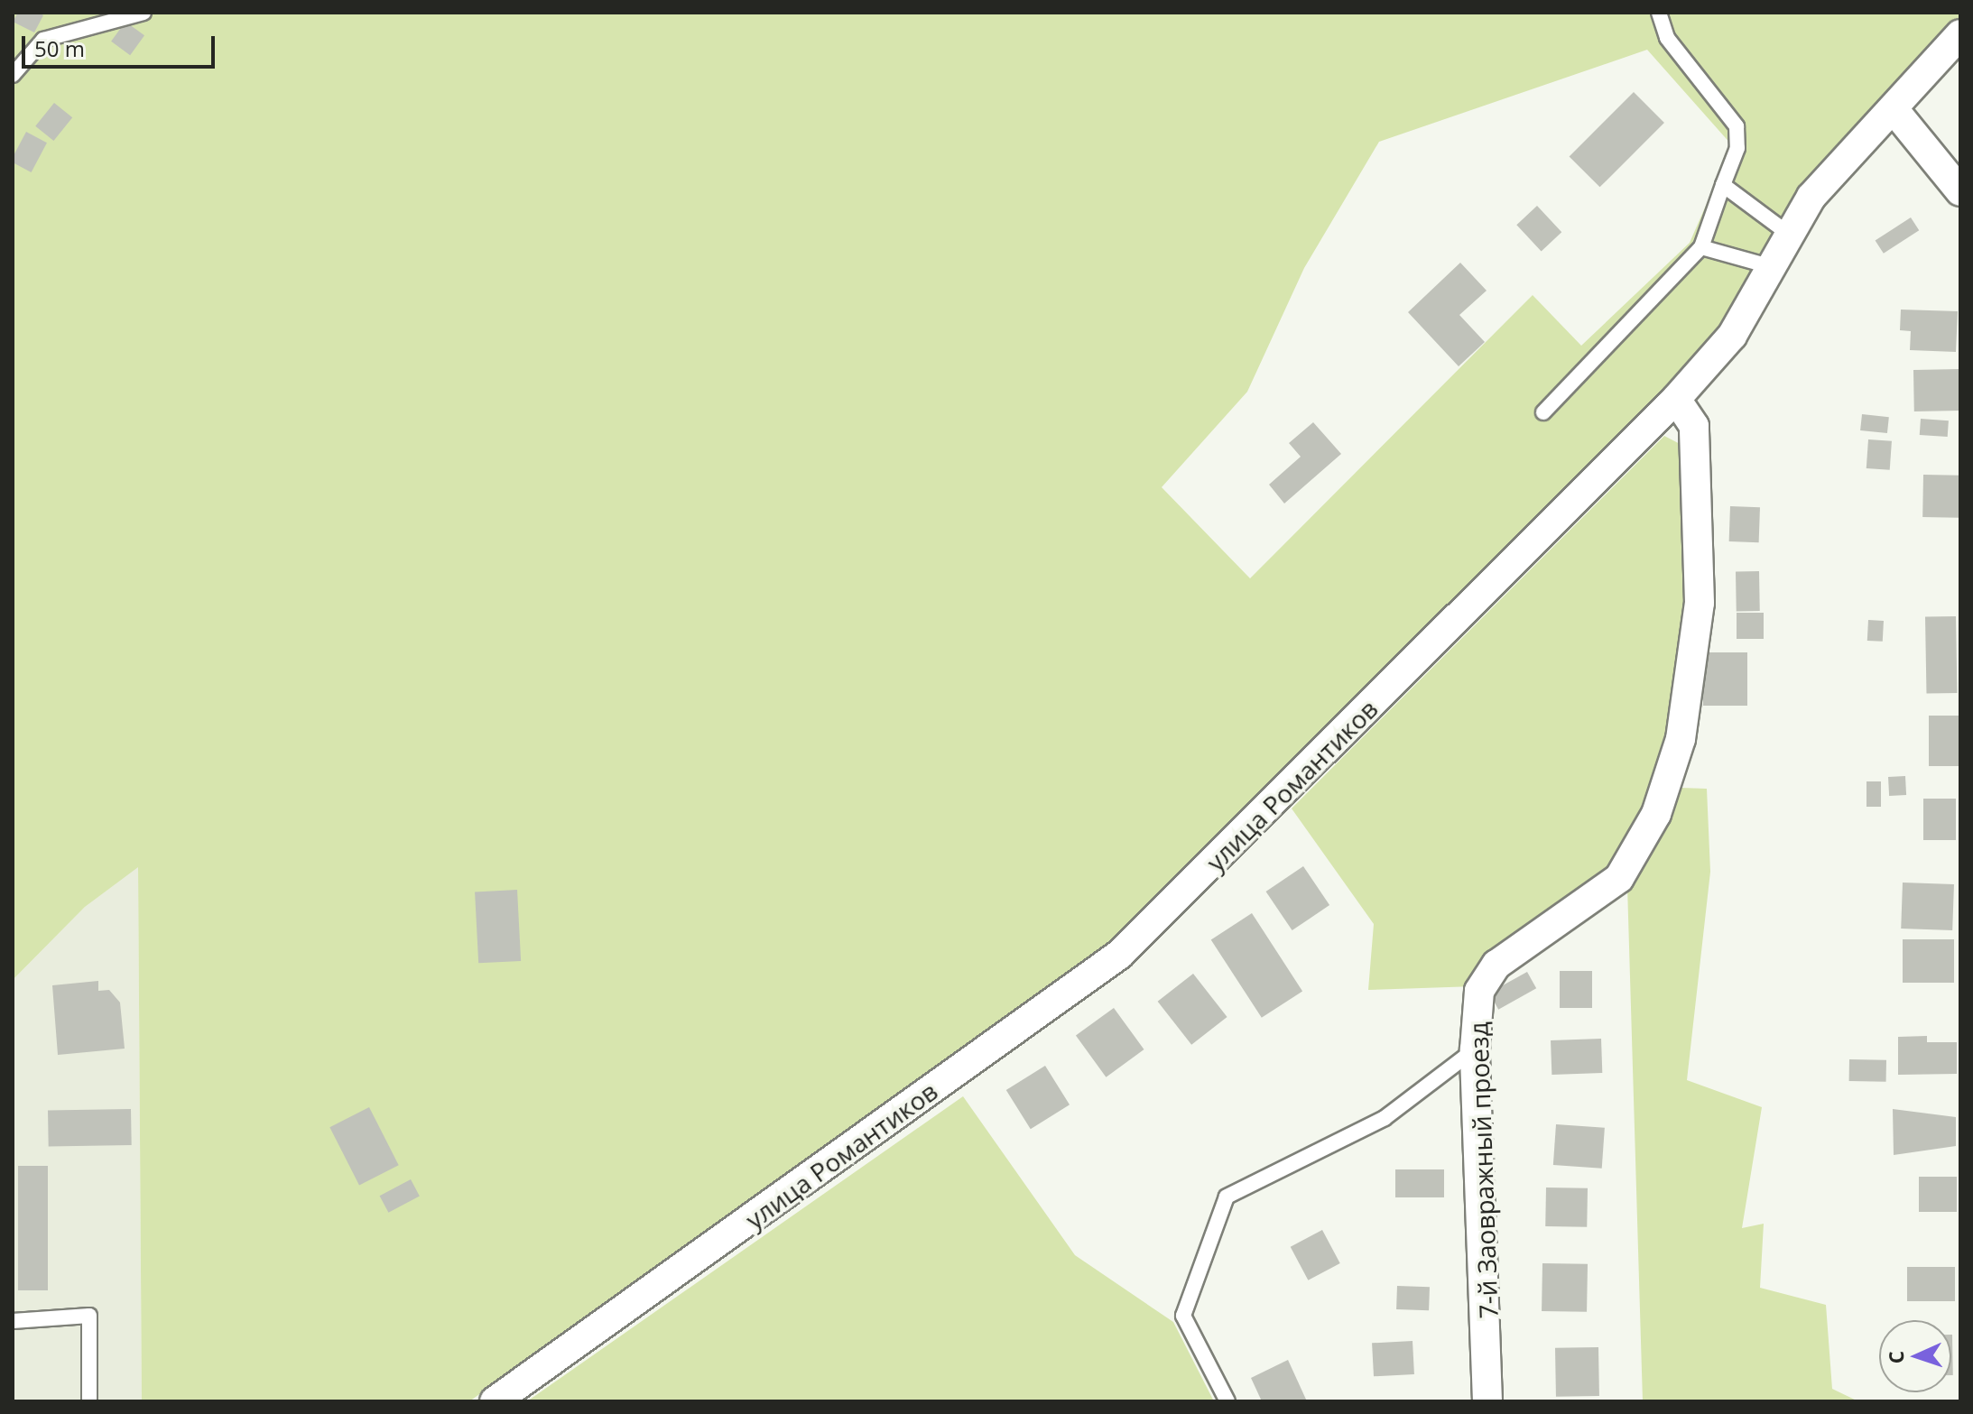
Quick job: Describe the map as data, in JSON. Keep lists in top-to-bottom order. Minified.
{"streets":{"street":["улица Романтиков","7-й Заовражный проезд"]},"crossings":[["улица Романтиков","7-й Заовражный проезд"]],"scale_bar":"50 m","north":"left"}
